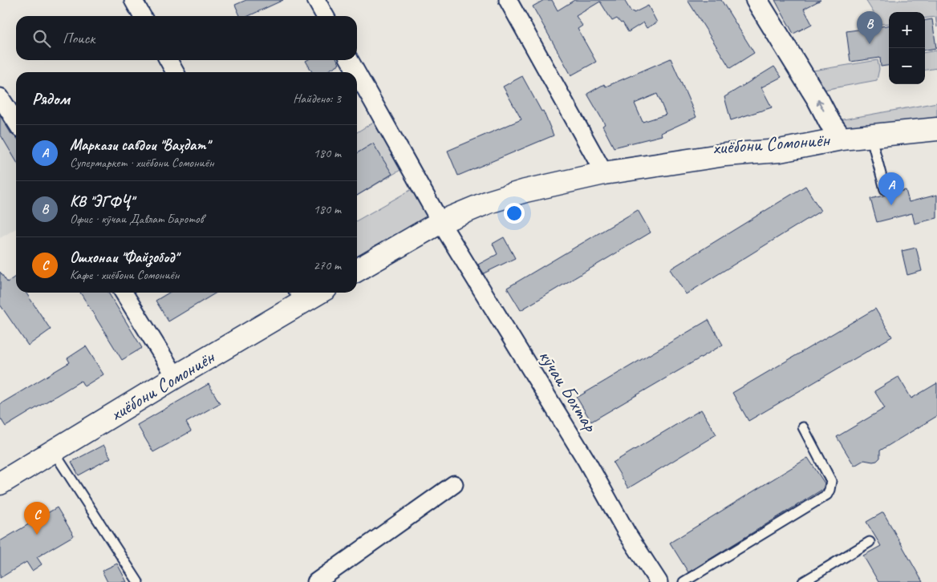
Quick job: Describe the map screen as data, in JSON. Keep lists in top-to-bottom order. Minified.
{"streets":{"highway":["хиёбони Сомониён"],"street":["кӯчаи Бохтар"]},"crossings":[["хиёбони Сомониён","кӯчаи Бохтар"]],"page":{"pins":["B","A","C"],"map_buttons":["+","−"],"search":"Поиск","heading":["Рядом","Найдено: 3"],"list":[{"mark":"A","name":"Маркази савдои \"Ваҳдат\"","note":"Супермаркет · хиёбони Сомониён","value":"180 m"},{"mark":"B","name":"КВ \"ЭГФҶ\"","note":"Офис · кӯчаи Давлат Баротов","value":"180 m"},{"mark":"C","name":"Ошхонаи \"Файзобод\"","note":"Кафе · хиёбони Сомониён","value":"270 m"}]}}
